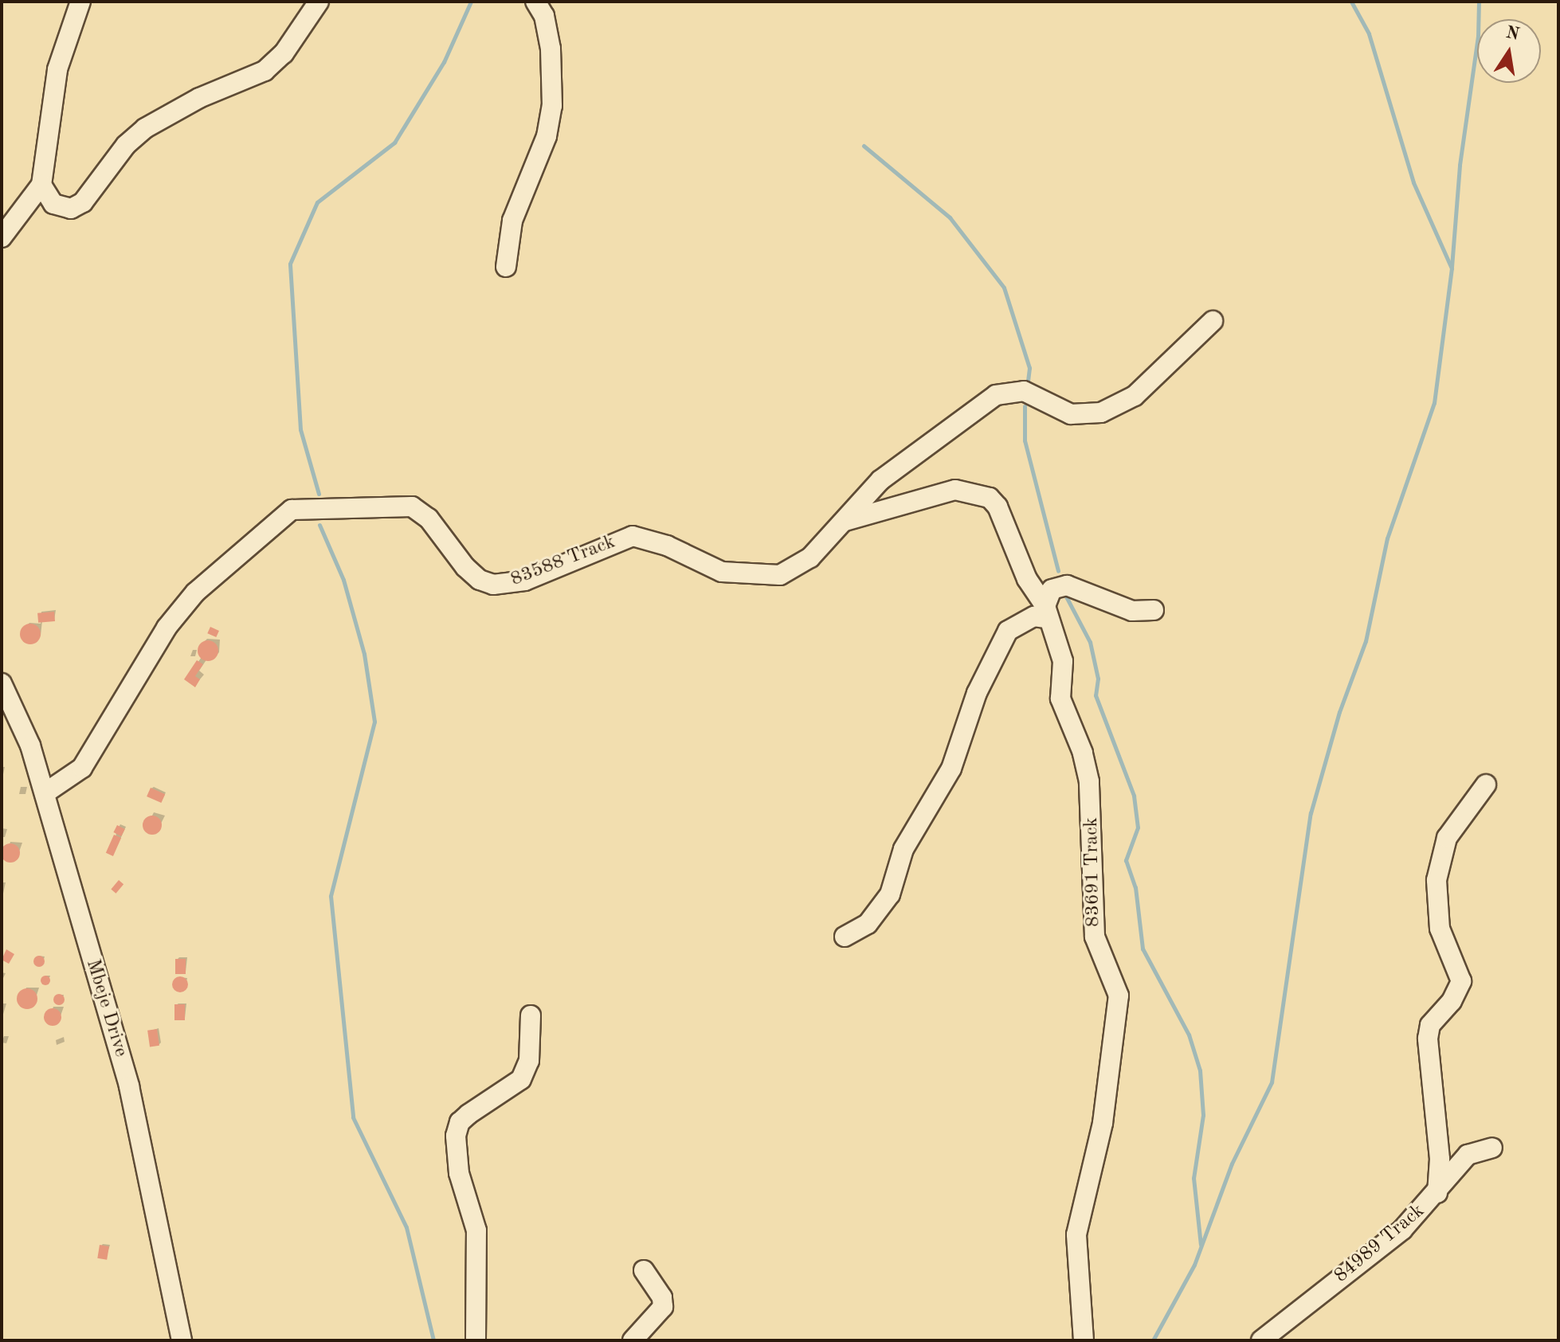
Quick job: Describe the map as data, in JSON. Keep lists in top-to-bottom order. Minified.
{"streets":{"street":["83588 Track","83691 Track","Mbeje Drive","84989 Track"]},"crossings":[["83588 Track","83691 Track"],["83588 Track","Mbeje Drive"]],"north":"top"}
